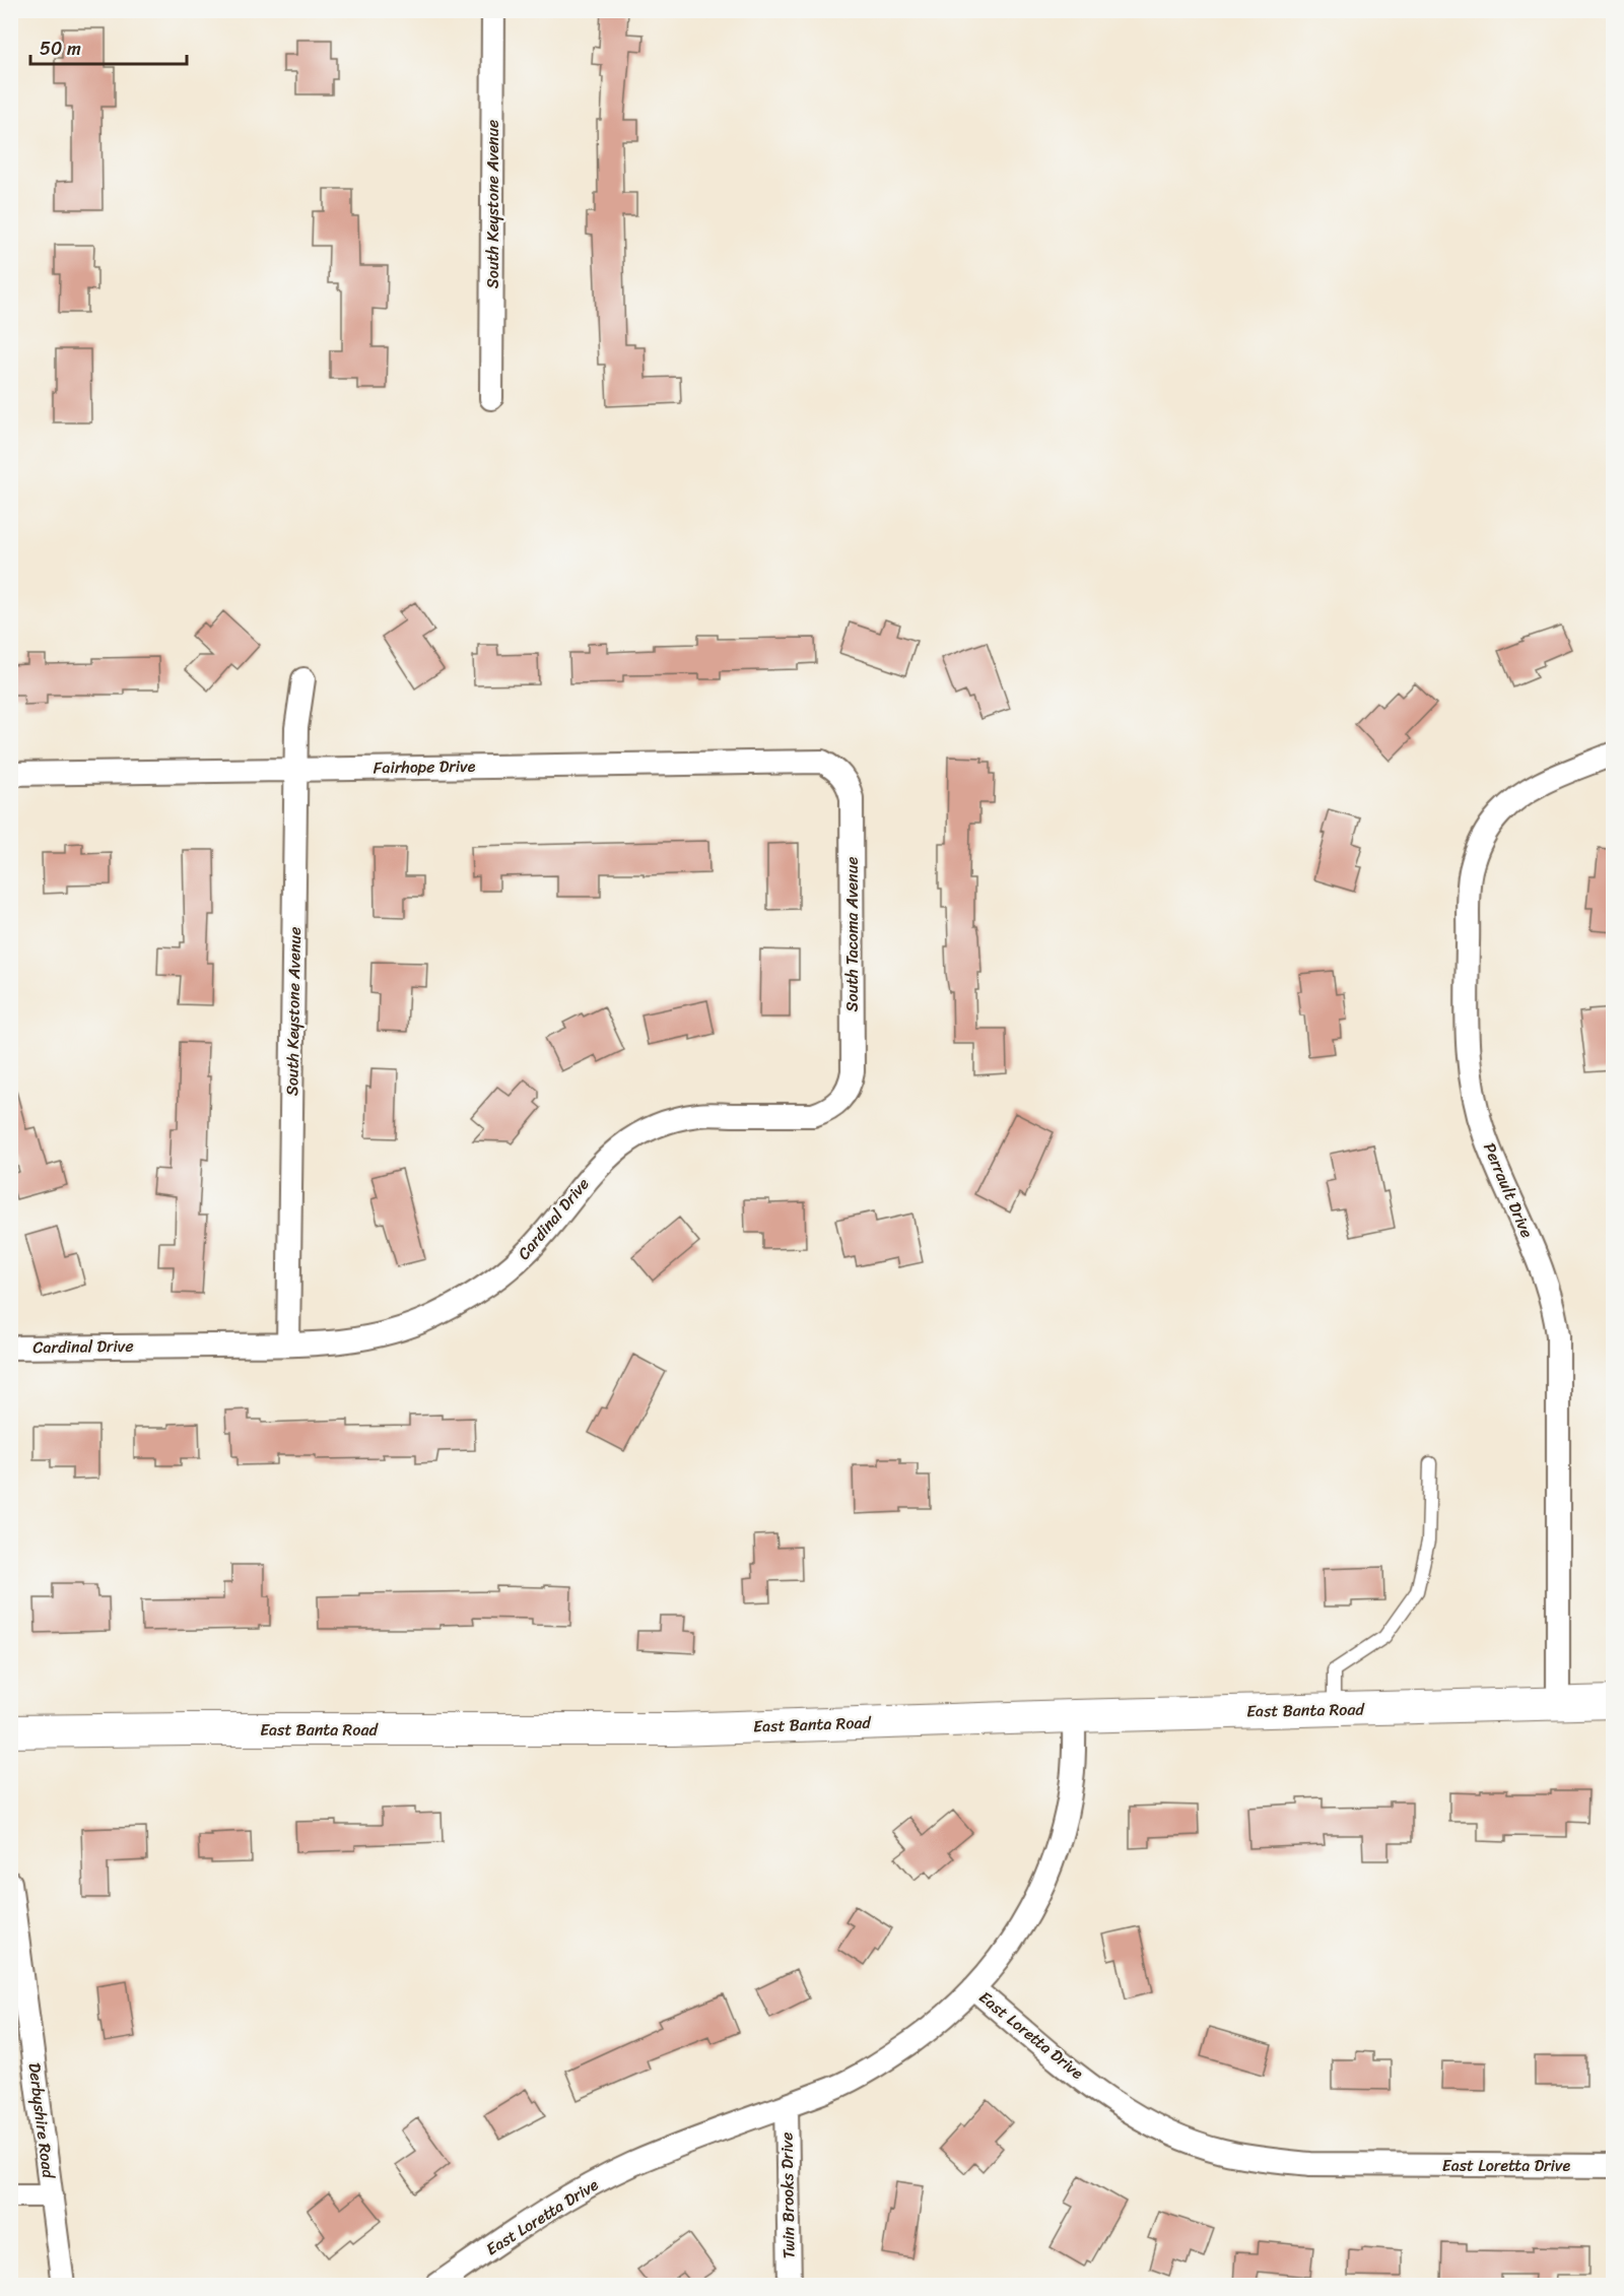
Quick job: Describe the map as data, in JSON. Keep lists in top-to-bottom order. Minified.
{"streets":{"street":["South Keystone Avenue","Fairhope Drive","South Tacoma Avenue","Perrault Drive","Cardinal Drive","East Banta Road","East Loretta Drive","Derbyshire Road","Twin Brooks Drive"]},"crossings":[["South Keystone Avenue","Fairhope Drive"],["South Keystone Avenue","Cardinal Drive"],["Fairhope Drive","South Tacoma Avenue"],["South Tacoma Avenue","Cardinal Drive"],["Perrault Drive","East Banta Road"],["East Loretta Drive","Twin Brooks Drive"]],"scale_bar":"50 m"}
